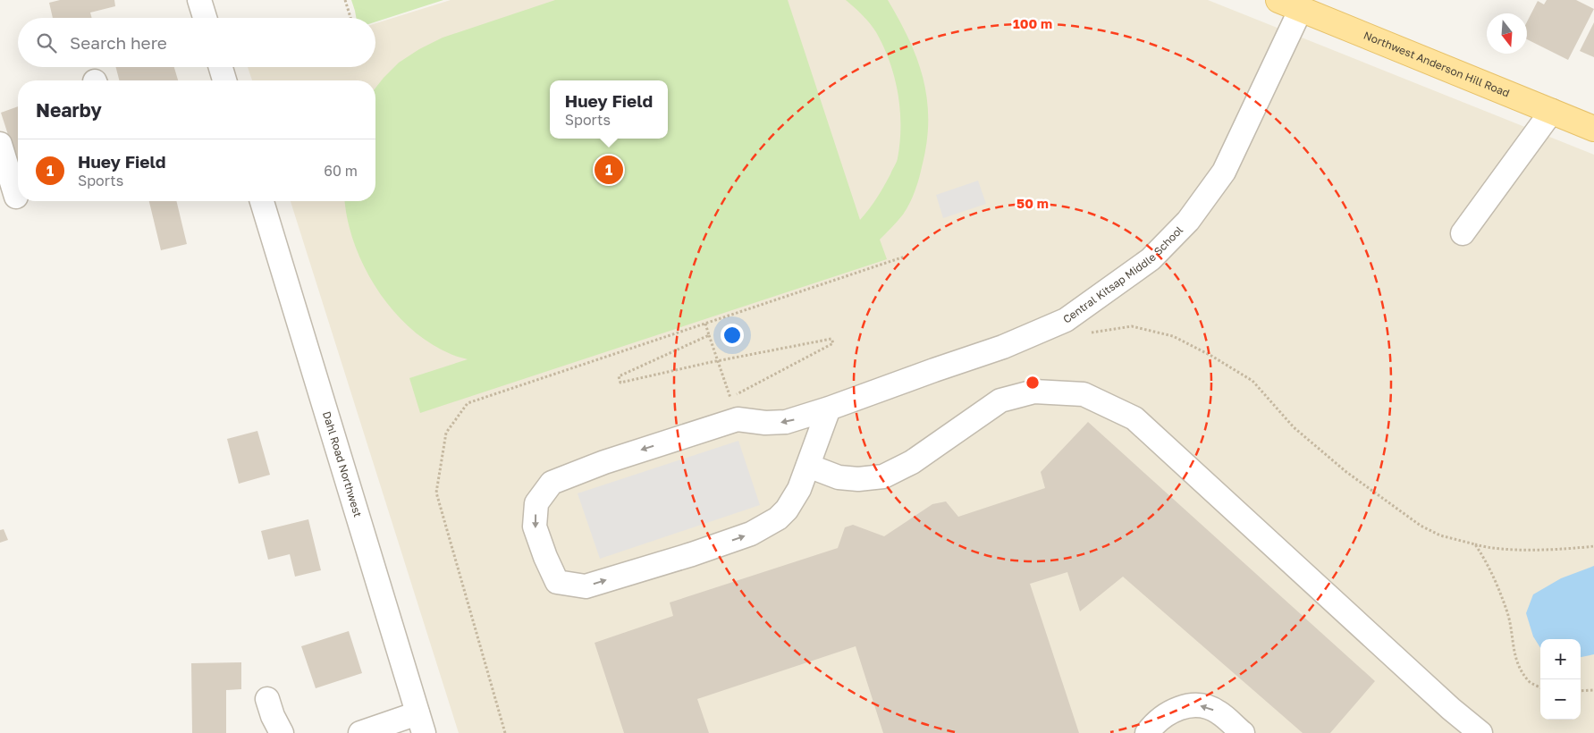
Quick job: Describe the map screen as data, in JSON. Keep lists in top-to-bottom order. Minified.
{"streets":{"main road":["Northwest Anderson Hill Road"],"street":["Central Kitsap Middle School","Dahl Road Northwest"]},"crossings":[["Northwest Anderson Hill Road","Central Kitsap Middle School"]],"north":"bottom","page":{"search":"Search here","popup":["Huey Field","Sports"],"heading":"Nearby","list":[{"mark":"1","name":"Huey Field","note":"Sports","value":"60 m"}],"pins":"1","map_buttons":["+","−"]},"rings":["100 m","50 m"]}
